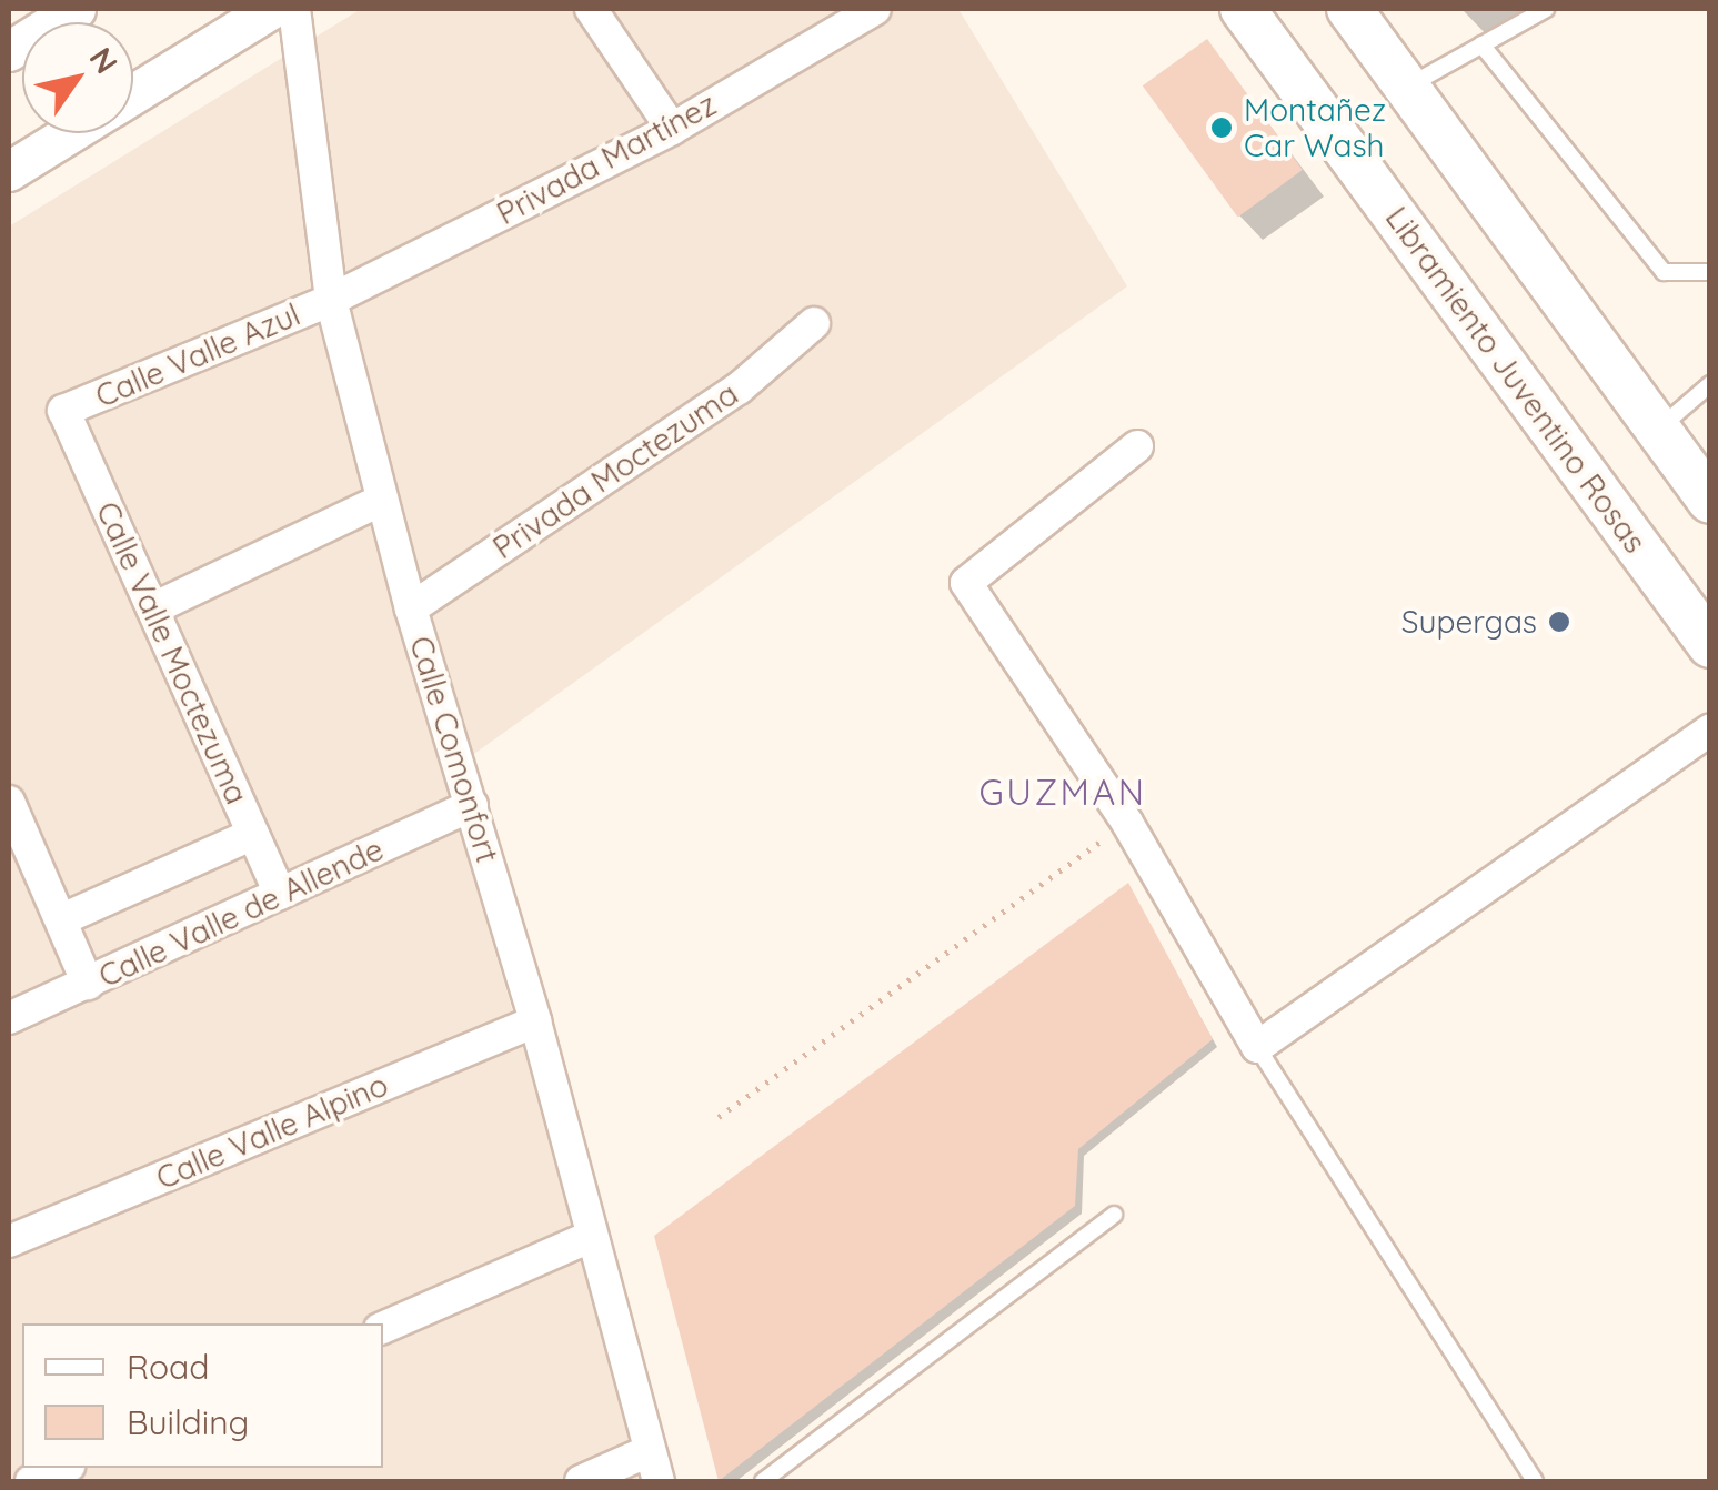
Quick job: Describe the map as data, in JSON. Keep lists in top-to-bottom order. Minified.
{"streets":{"main road":["Libramiento Juventino Rosas"],"street":["Privada Martínez","Calle Valle Azul","Privada Moctezuma","Calle Valle Moctezuma","Calle Comonfort","Calle Valle de Allende","Calle Valle Alpino"]},"crossings":[["Privada Martínez","Calle Valle Azul"],["Privada Martínez","Calle Comonfort"],["Calle Valle Azul","Calle Valle Moctezuma"],["Calle Valle Azul","Calle Comonfort"],["Privada Moctezuma","Calle Comonfort"],["Calle Valle Moctezuma","Calle Valle de Allende"],["Calle Comonfort","Calle Valle de Allende"],["Calle Comonfort","Calle Valle Alpino"]],"districts":["GUZMAN"],"places":["Montañez Car Wash","Supergas"],"legend":["Road","Building"],"north":"top right"}
